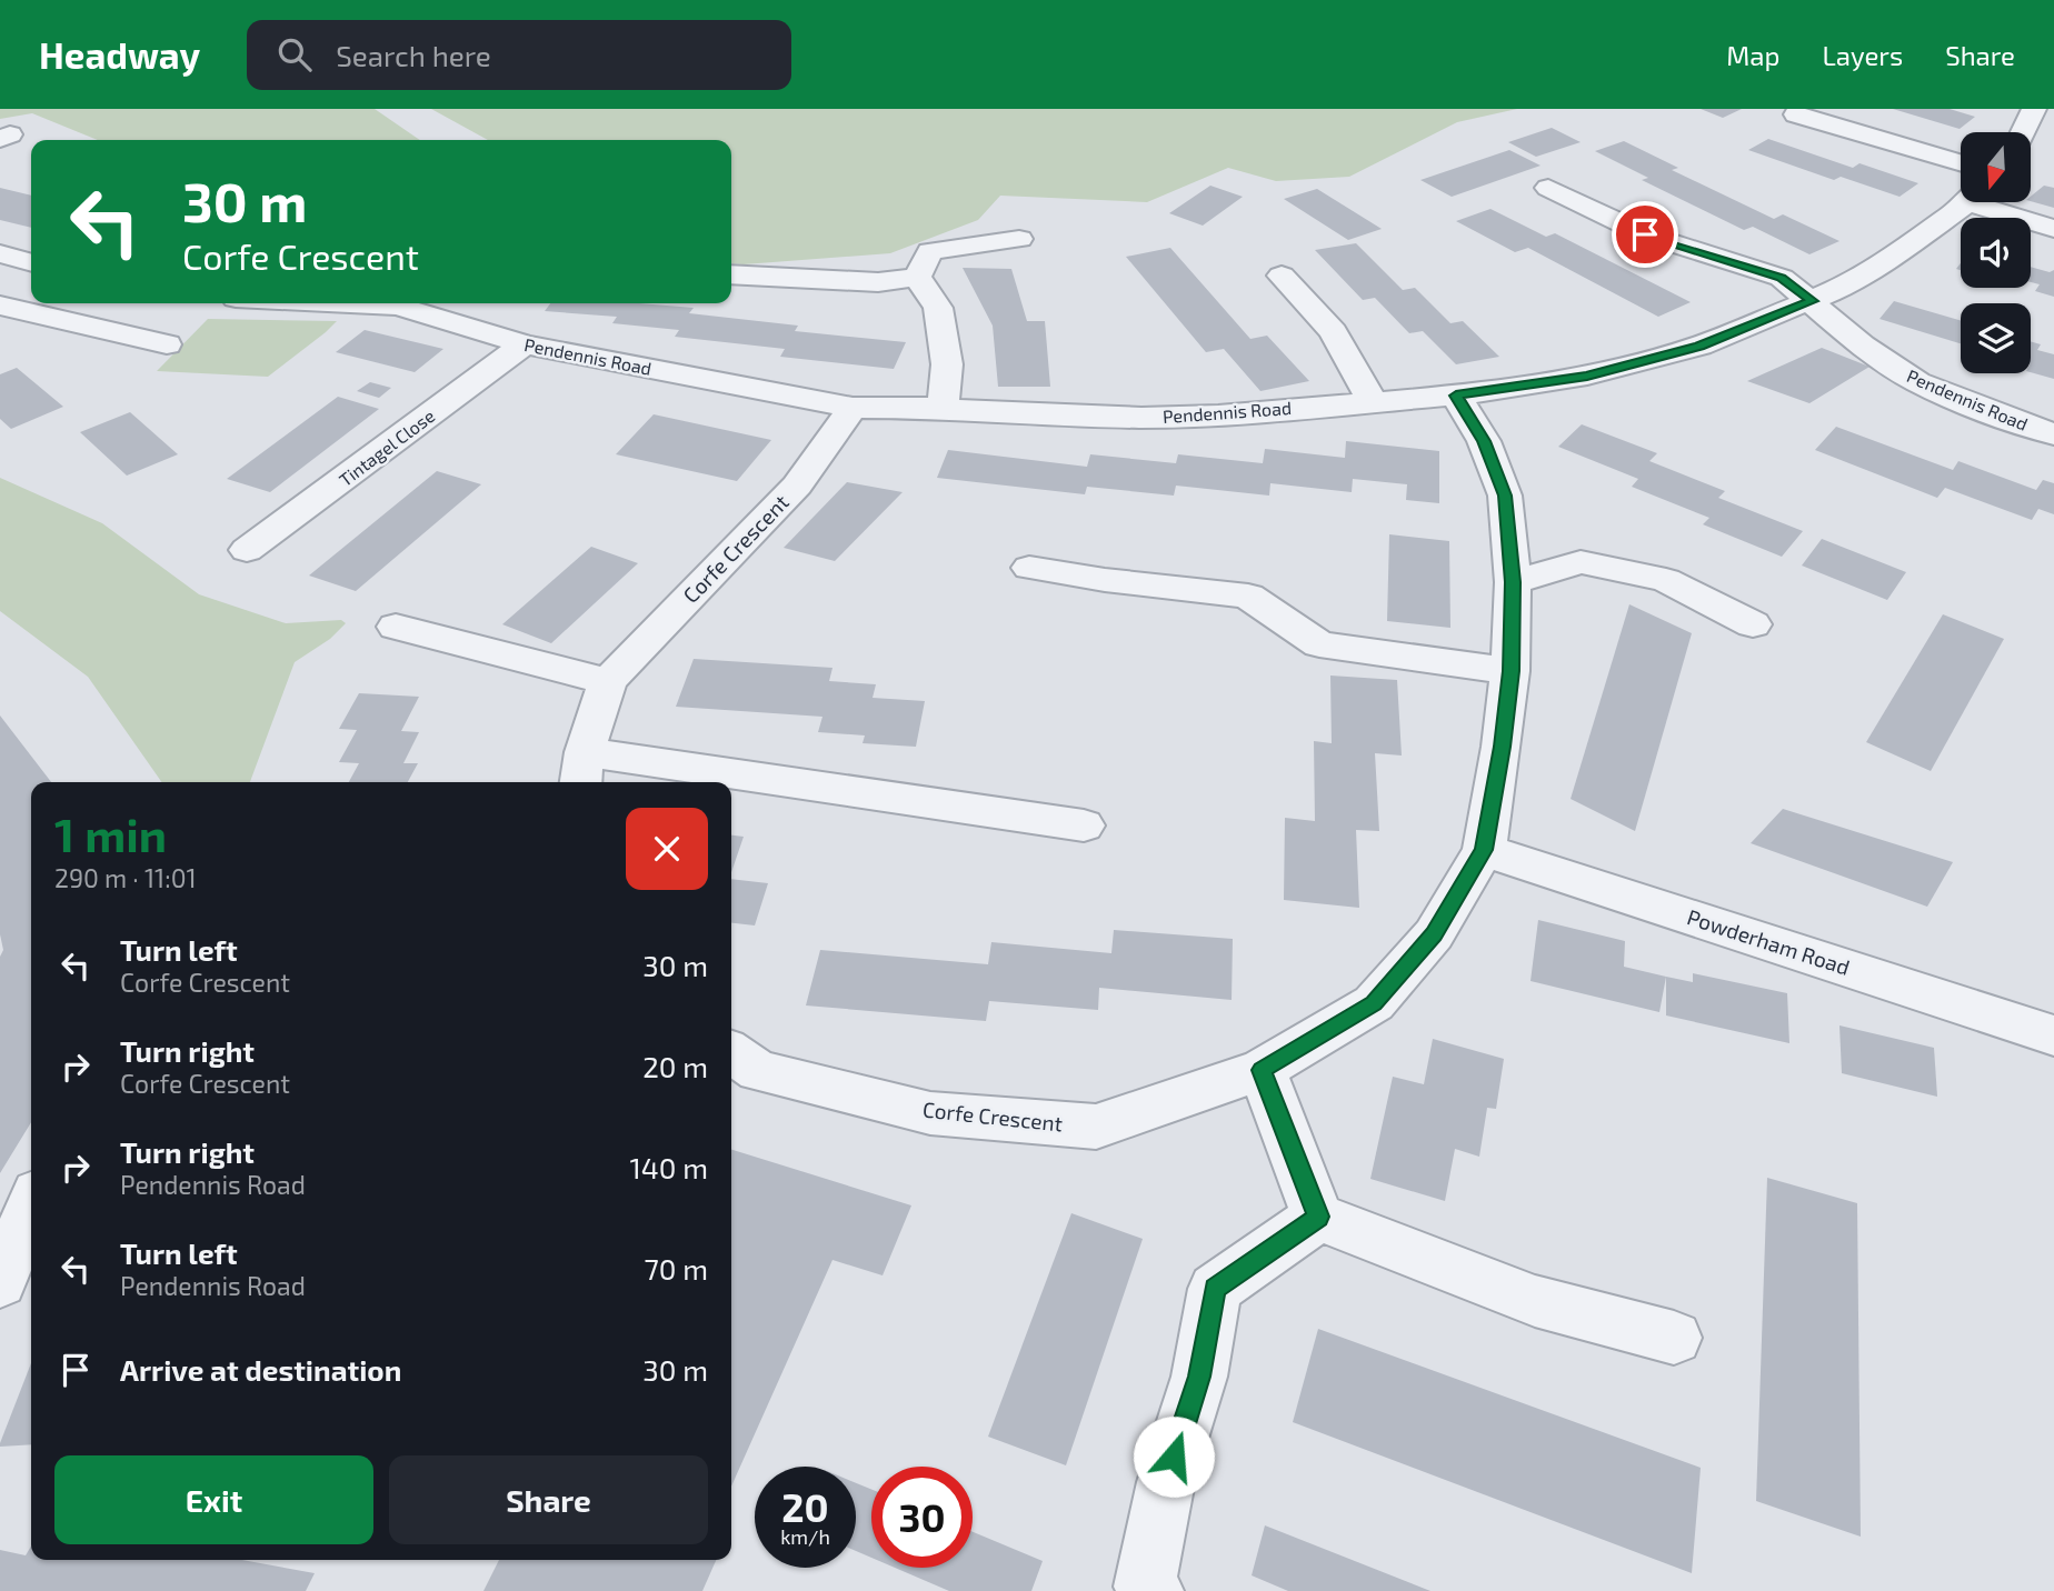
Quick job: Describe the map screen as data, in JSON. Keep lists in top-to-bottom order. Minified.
{"streets":{"street":["Pendennis Road","Tintagel Close","Corfe Crescent","Powderham Road"]},"crossings":[["Pendennis Road","Tintagel Close"],["Pendennis Road","Corfe Crescent"],["Corfe Crescent","Powderham Road"]],"north":"bottom","page":{"header":"Headway","search":"Search here","nav":["Map","Layers","Share"],"turn":["30 m","Corfe Crescent"],"heading":["1 min","290 m · 11:01"],"list":[{"name":"Turn left","note":"Corfe Crescent","value":"30 m"},{"name":"Turn right","note":"Corfe Crescent","value":"20 m"},{"name":"Turn right","note":"Pendennis Road","value":"140 m"},{"name":"Turn left","note":"Pendennis Road","value":"70 m"},{"name":"Arrive at destination","value":"30 m"}],"buttons":["Exit","Share"],"speed":"20 km/h","limit":"30"}}
